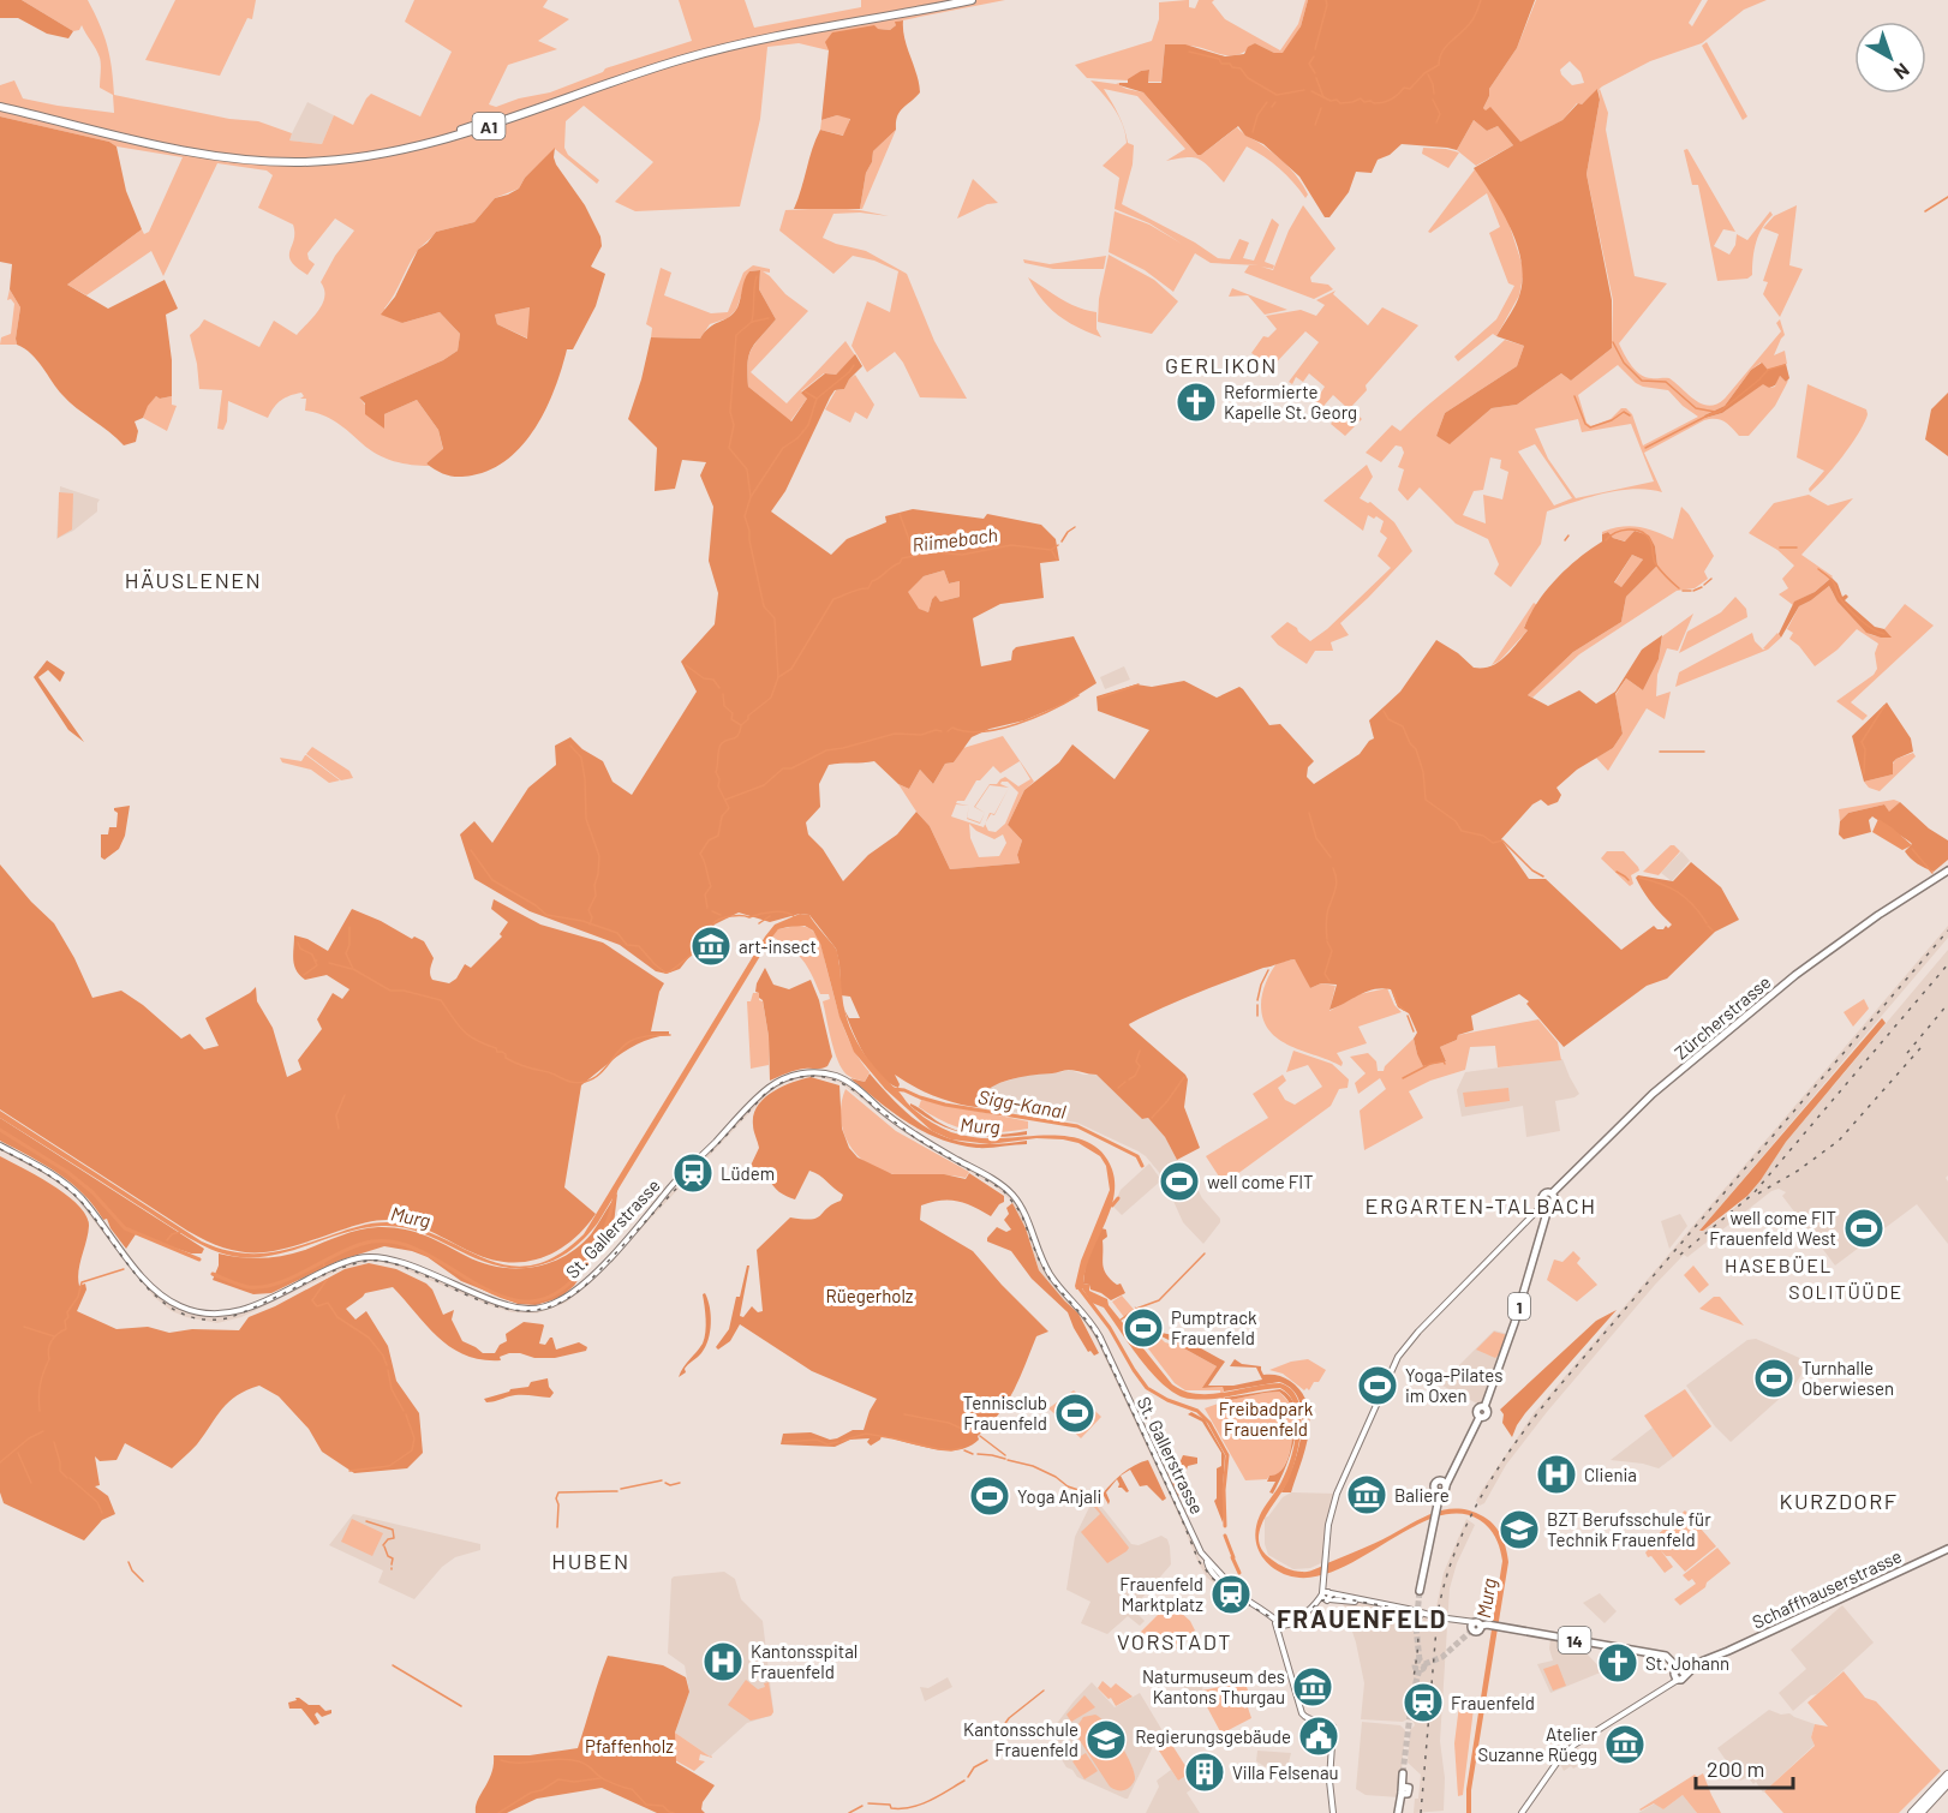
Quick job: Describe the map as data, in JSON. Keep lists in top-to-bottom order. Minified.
{"streets":{"highway":["A1"],"main road":["Zürcherstrasse","St. Gallerstrasse","1","Schaffhauserstrasse","14"]},"crossings":[["Zürcherstrasse","1"],["Schaffhauserstrasse","14"]],"districts":["GERLIKON","HÄUSLENEN","ERGARTEN-TALBACH","HASEBÜEL","SOLITÜÜDE","KURZDORF","HUBEN","FRAUENFELD","VORSTADT"],"water":["Riimebach","Sigg-Kanal","Murg"],"parks":["Rüegerholz","Freibadpark Frauenfeld","Pfaffenholz"],"places":{"church":["Reformierte Kapelle St. Georg","St. Johann"],"museum":["art-insect","Baliere","Naturmuseum des Kantons Thurgau","Atelier Suzanne Rüegg"],"station":["Lüdem","Frauenfeld Marktplatz","Frauenfeld"],"sports":["well come FIT","well come FIT Frauenfeld West","Pumptrack Frauenfeld","Turnhalle Oberwiesen","Yoga-Pilates im Oxen","Tennisclub Frauenfeld","Yoga Anjali"],"hospital":["Clienia","Kantonsspital Frauenfeld"],"school or university":["BZT Berufsschule für Technik Frauenfeld","Kantonsschule Frauenfeld"],"public building":["Regierungsgebäude"],"building":["Villa Felsenau"]},"scale_bar":"200 m","north":"bottom right"}
